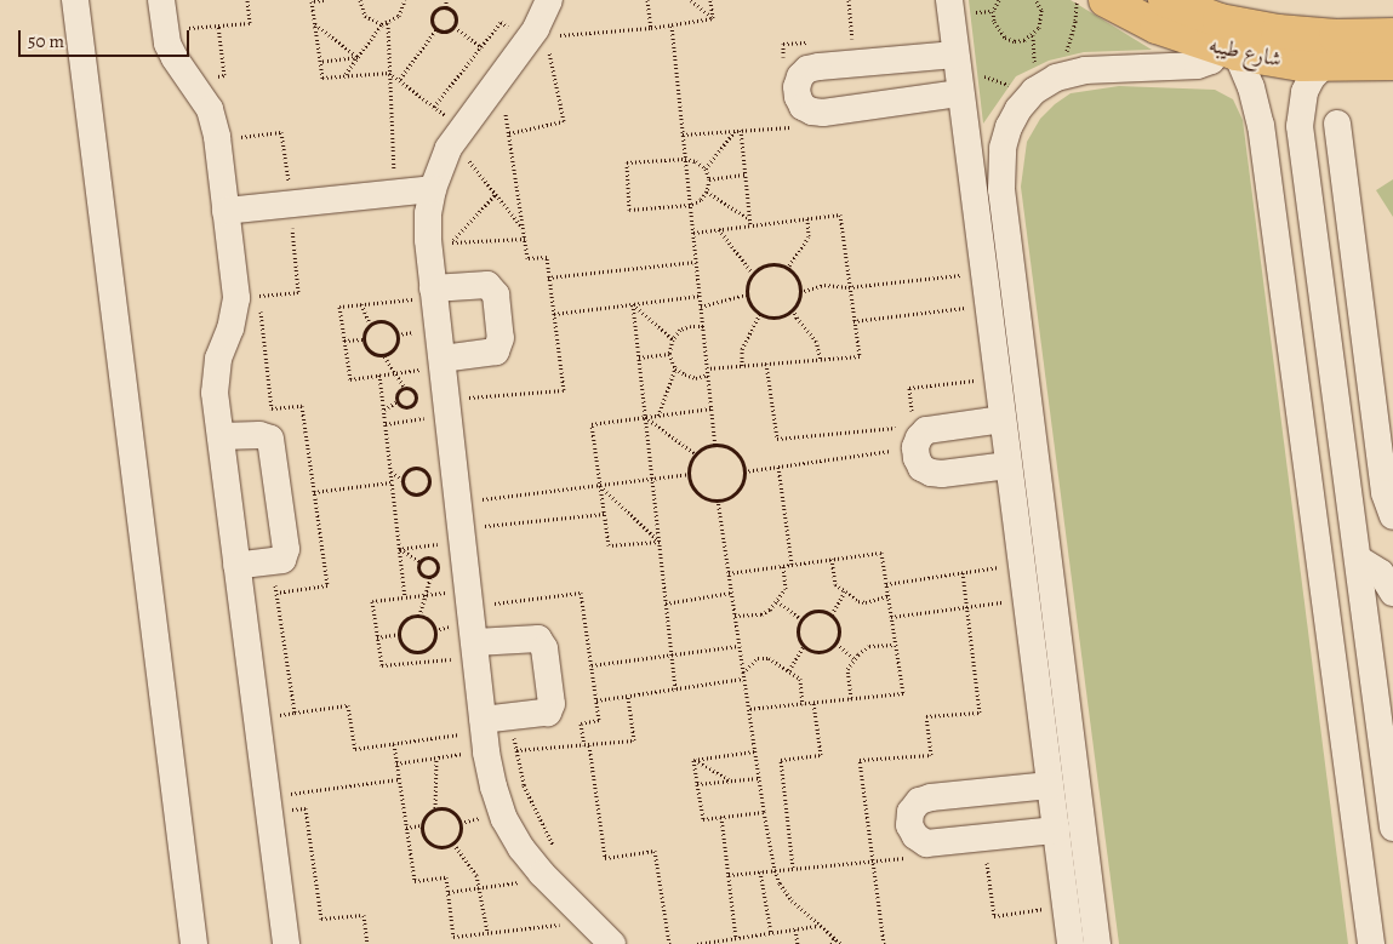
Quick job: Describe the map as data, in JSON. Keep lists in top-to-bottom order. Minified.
{"streets":{"main road":["شارع طيبه"]},"scale_bar":"50 m"}
